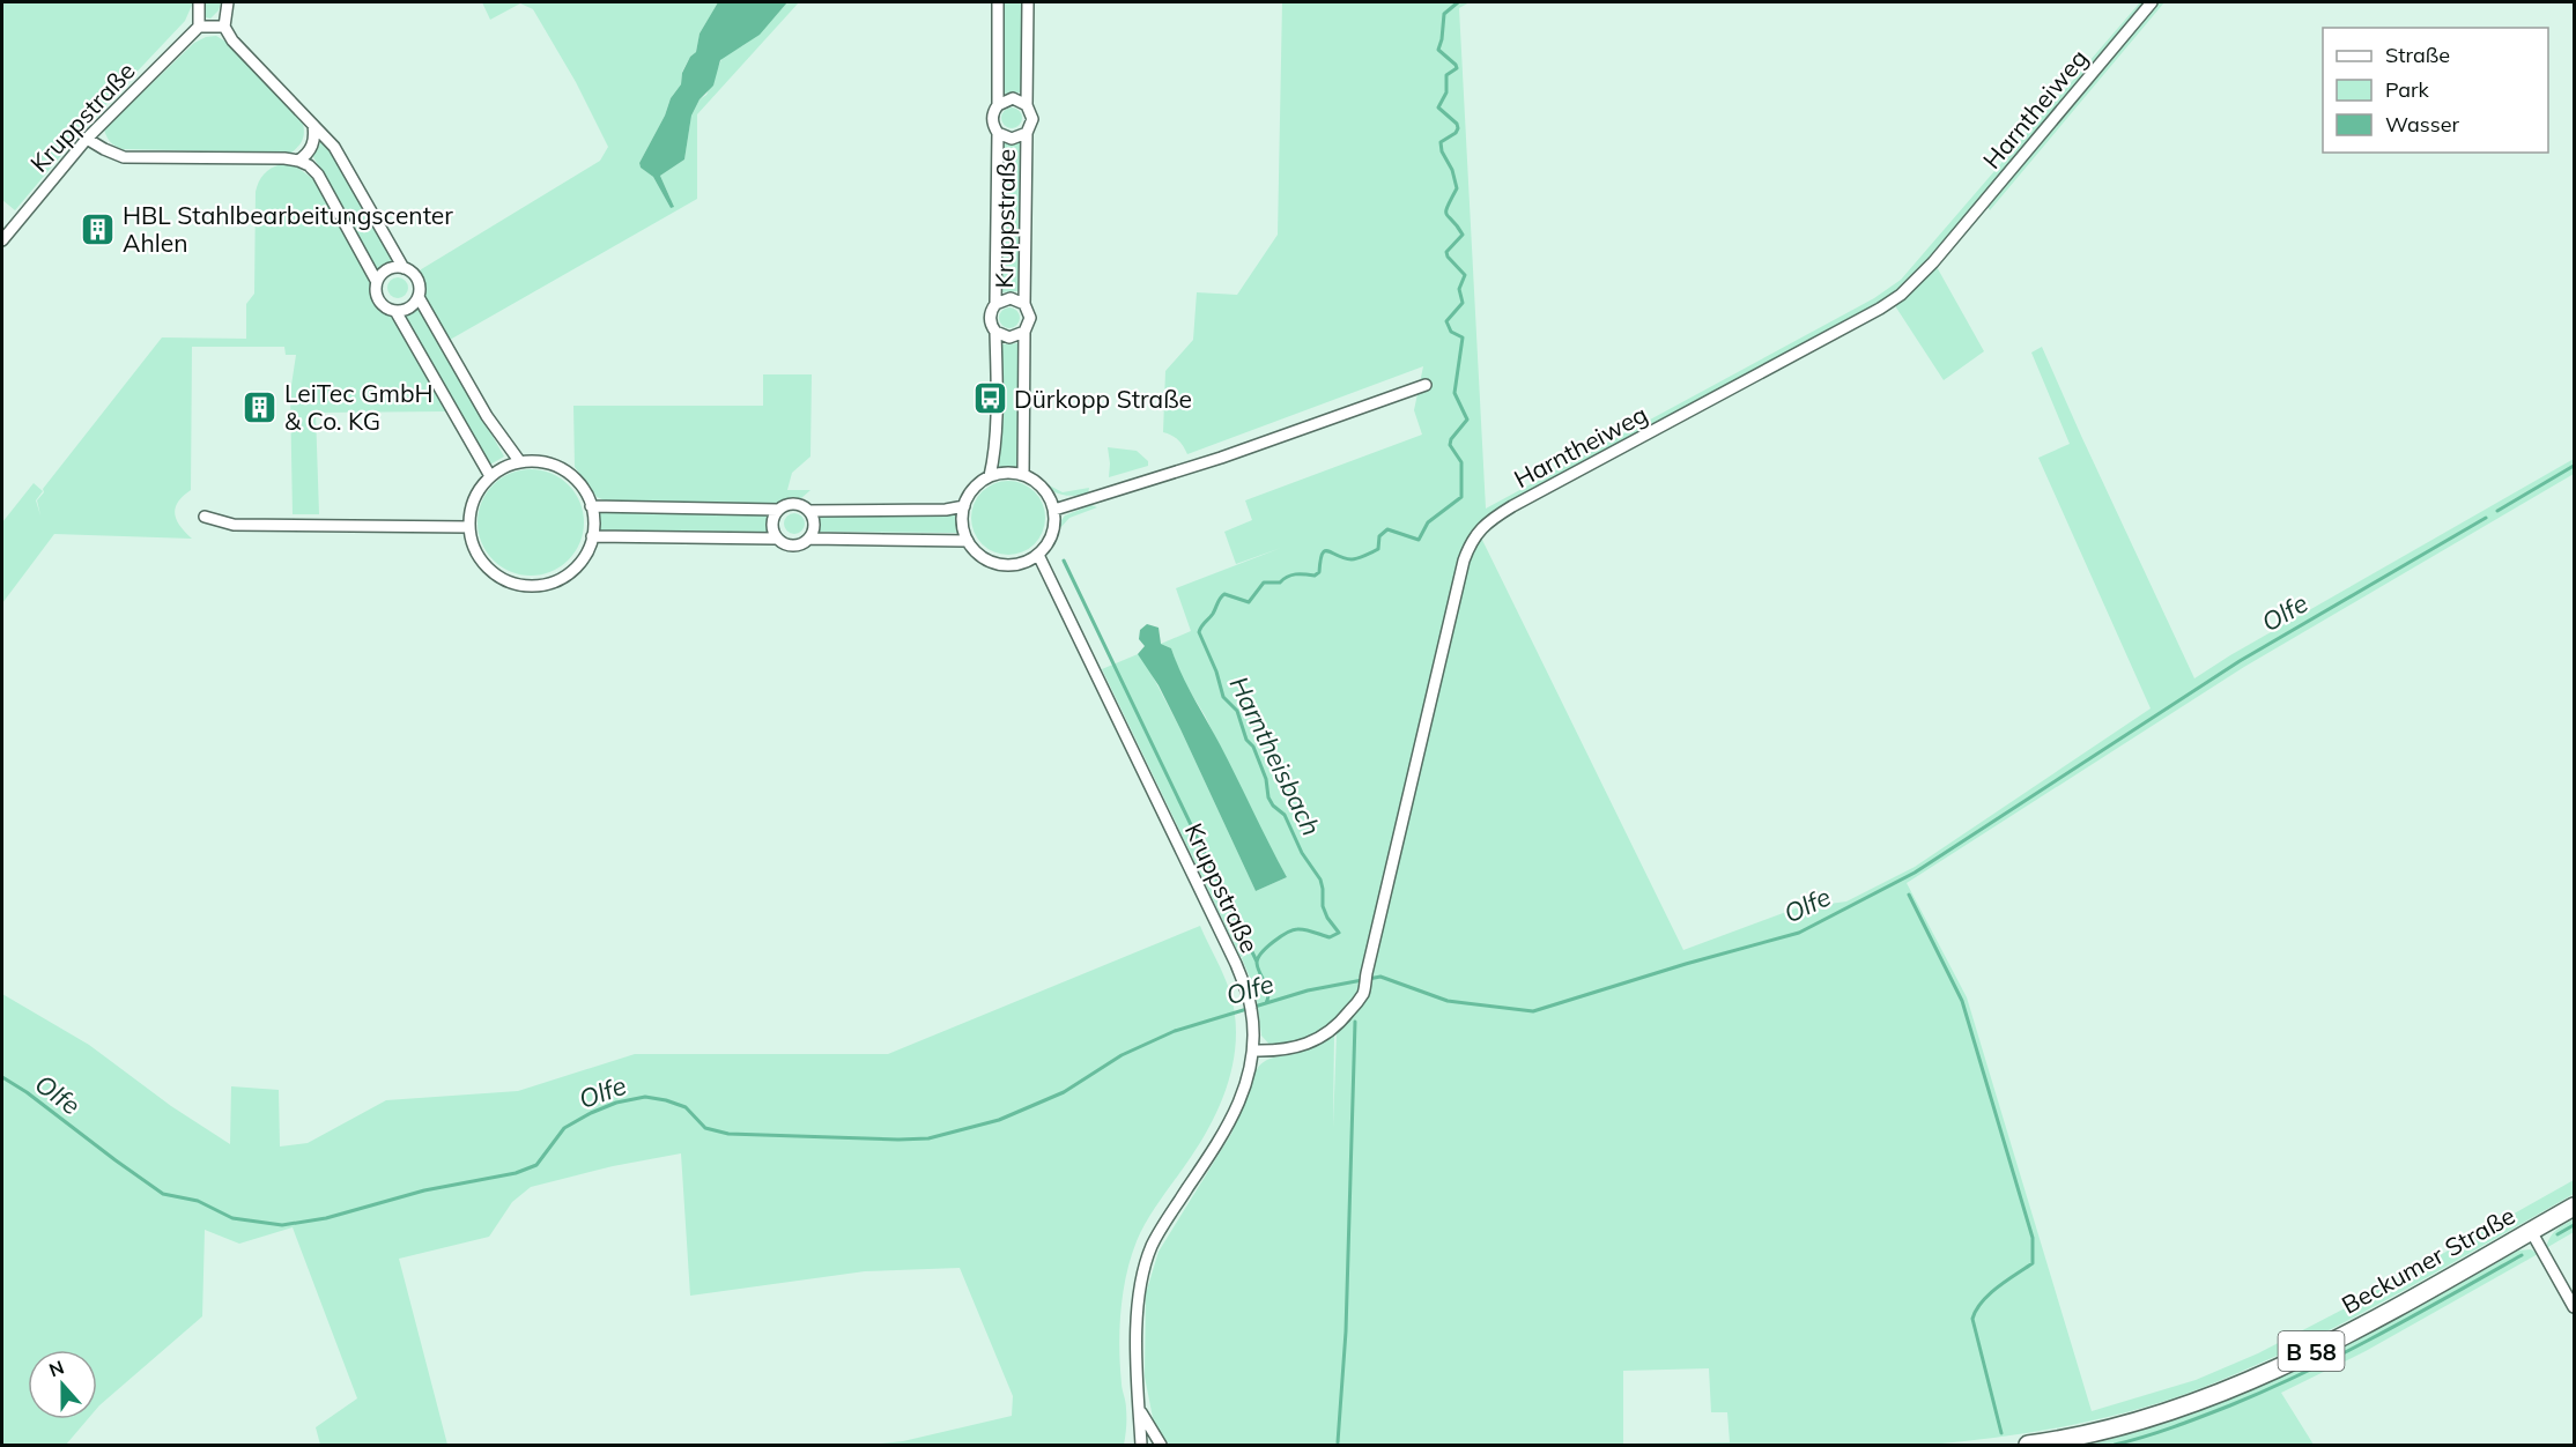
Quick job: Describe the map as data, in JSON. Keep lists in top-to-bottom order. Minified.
{"streets":{"main road":["Beckumer Straße","B 58"],"street":["Harntheiweg","Kruppstraße"]},"crossings":[["Harntheiweg","Kruppstraße"]],"water":["Olfe","Harntheisbach"],"places":{"building":["HBL Stahlbearbeitungscenter Ahlen","LeiTec GmbH & Co. KG"],"bus stop":["Dürkopp Straße"]},"legend":["Straße","Park","Wasser"],"north":"top"}
